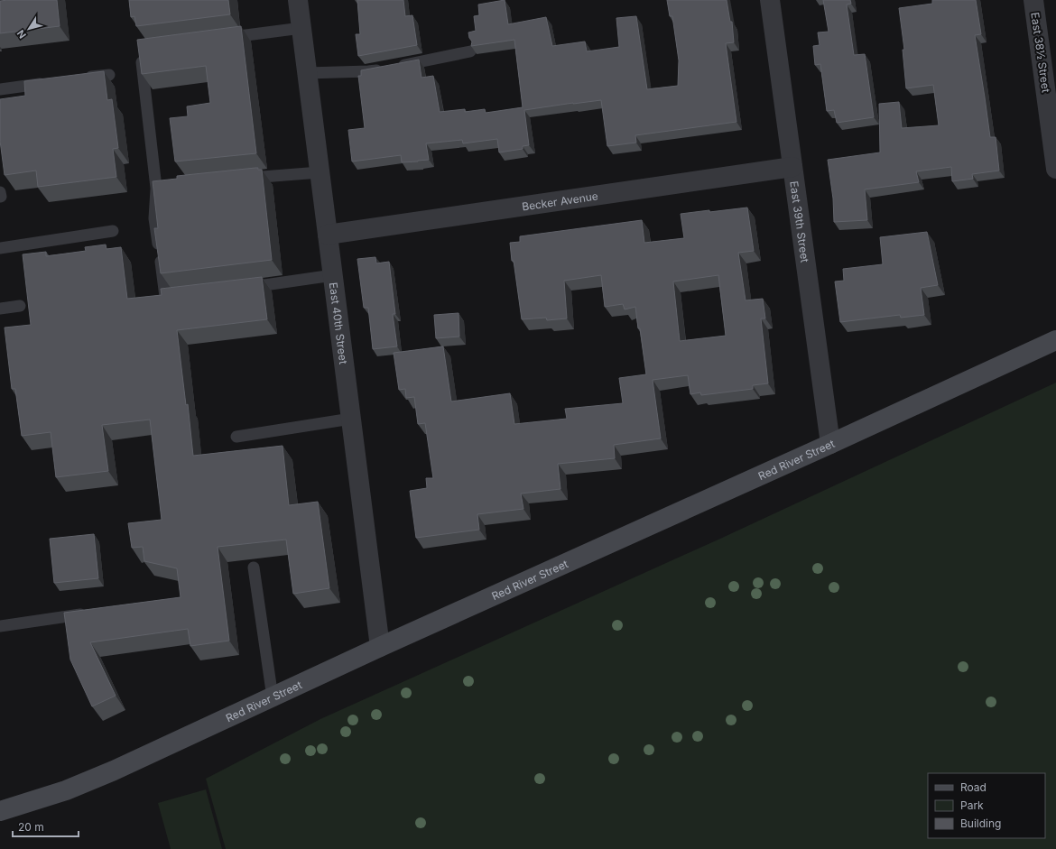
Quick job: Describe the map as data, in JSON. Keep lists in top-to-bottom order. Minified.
{"streets":{"main road":["Red River Street"],"street":["East 38½ Street","Becker Avenue","East 39th Street","East 40th Street"]},"crossings":[["Becker Avenue","East 39th Street"],["Becker Avenue","East 40th Street"],["East 39th Street","Red River Street"],["East 40th Street","Red River Street"]],"legend":["Road","Park","Building"],"scale_bar":"20 m","north":"bottom left"}
